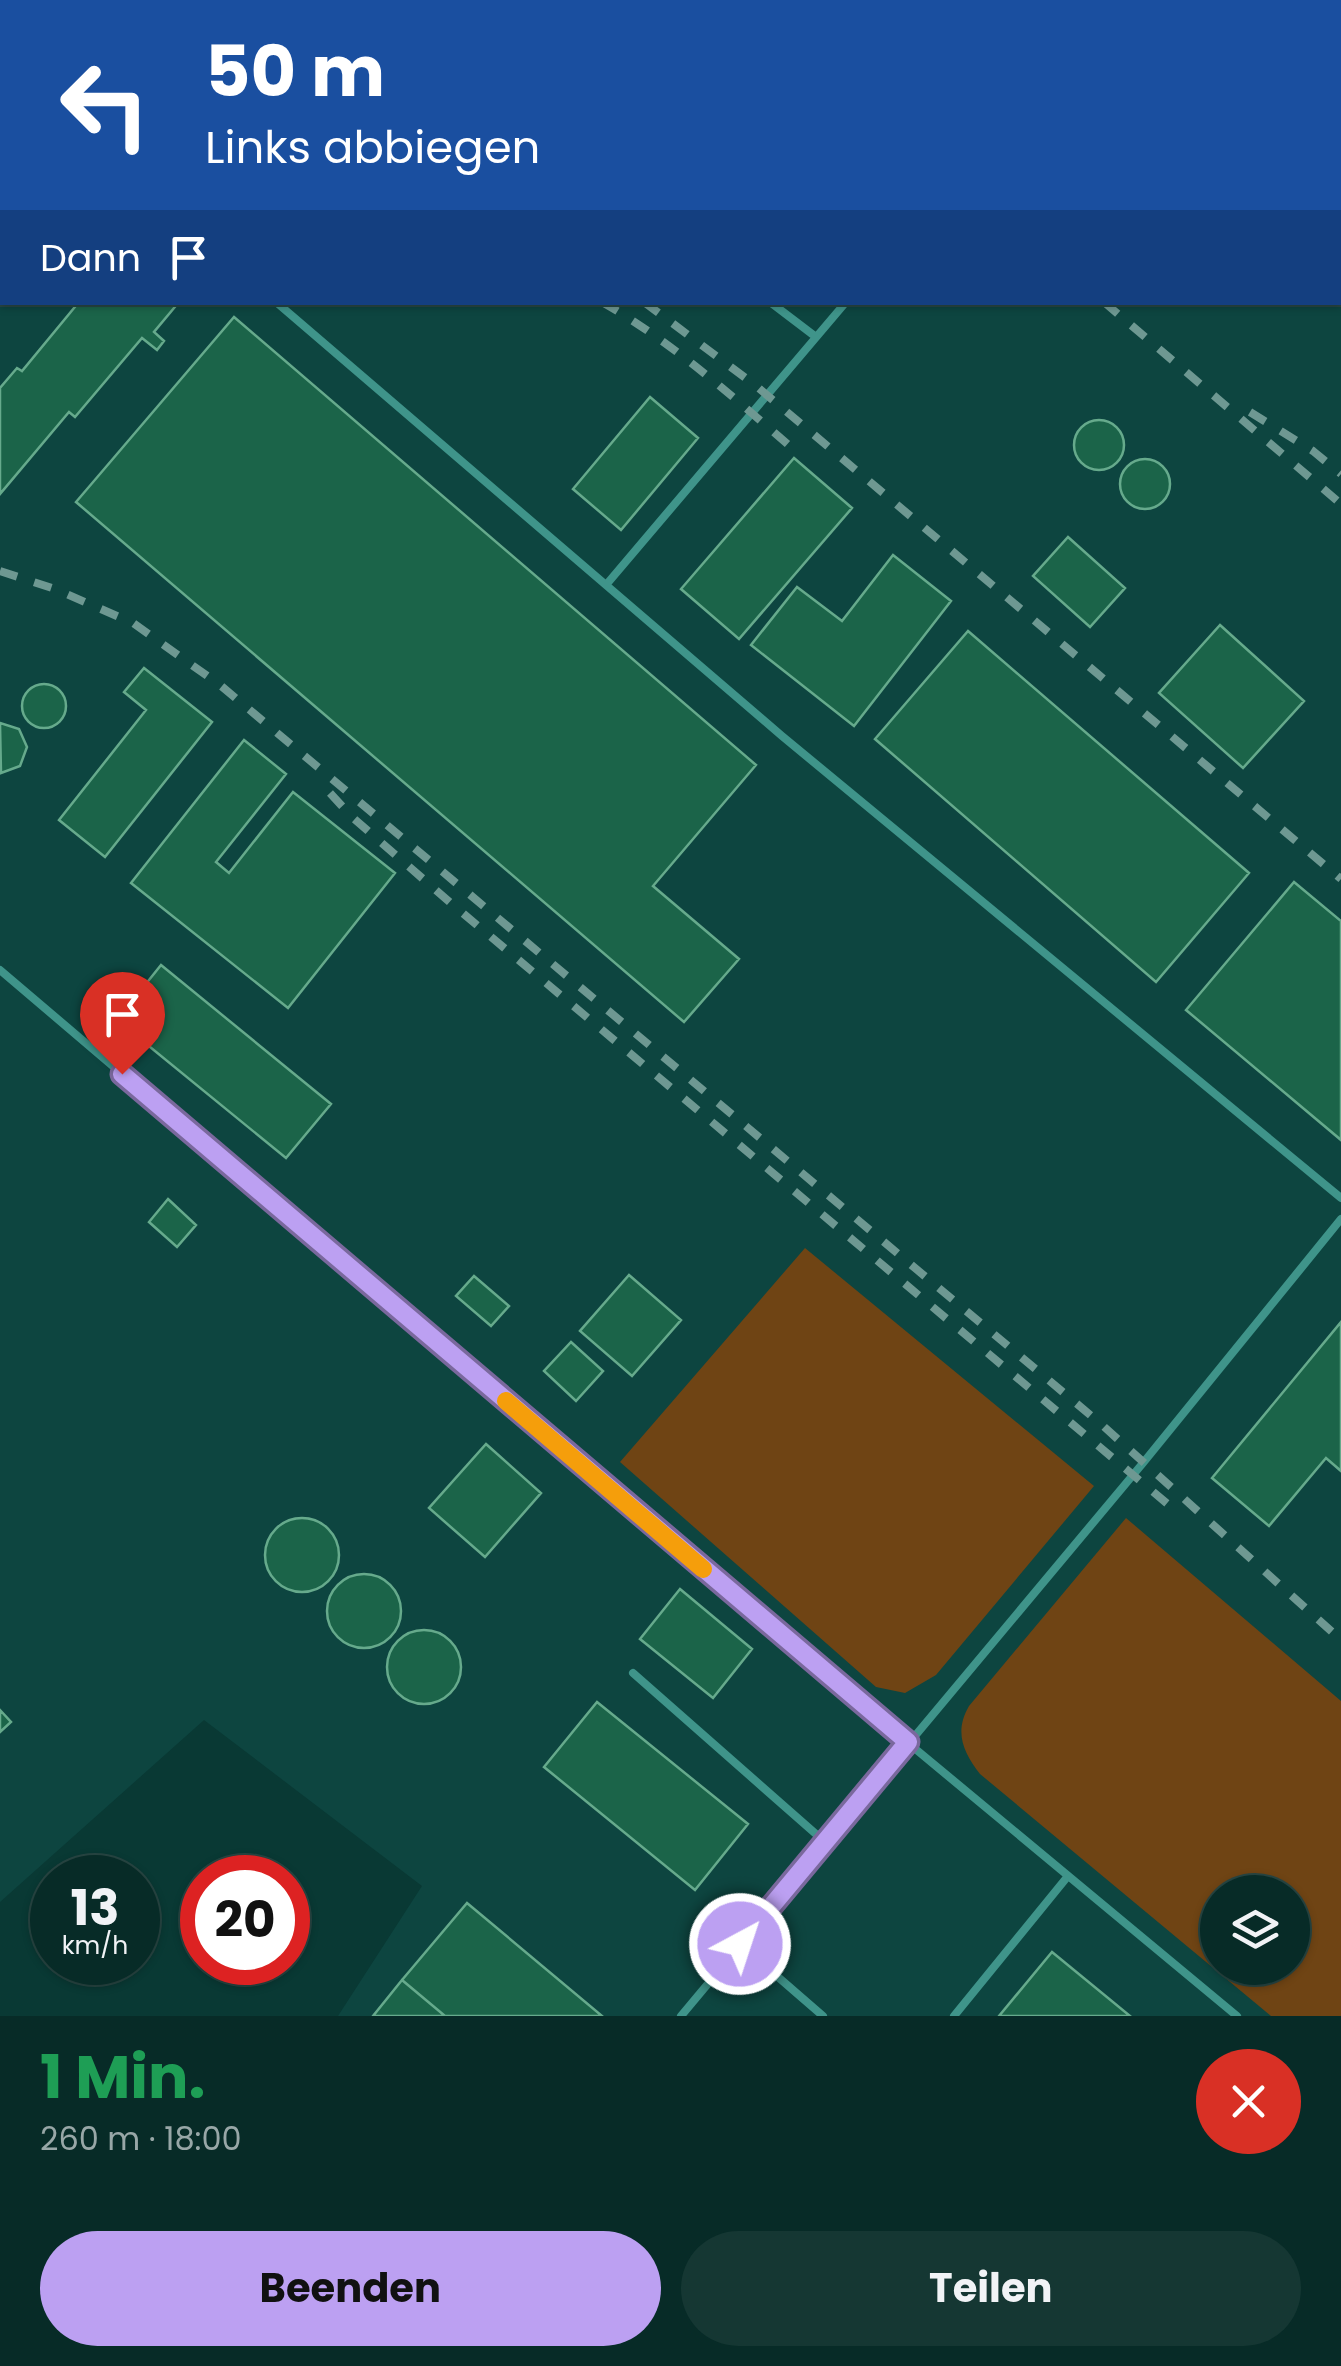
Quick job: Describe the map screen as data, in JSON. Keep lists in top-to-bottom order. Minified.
{"page":{"turn":["50 m","Links abbiegen"],"then":"Dann","speed":"13 km/h","limit":"20","heading":["1 Min.","260 m · 18:00"],"buttons":["Beenden","Teilen"]}}
